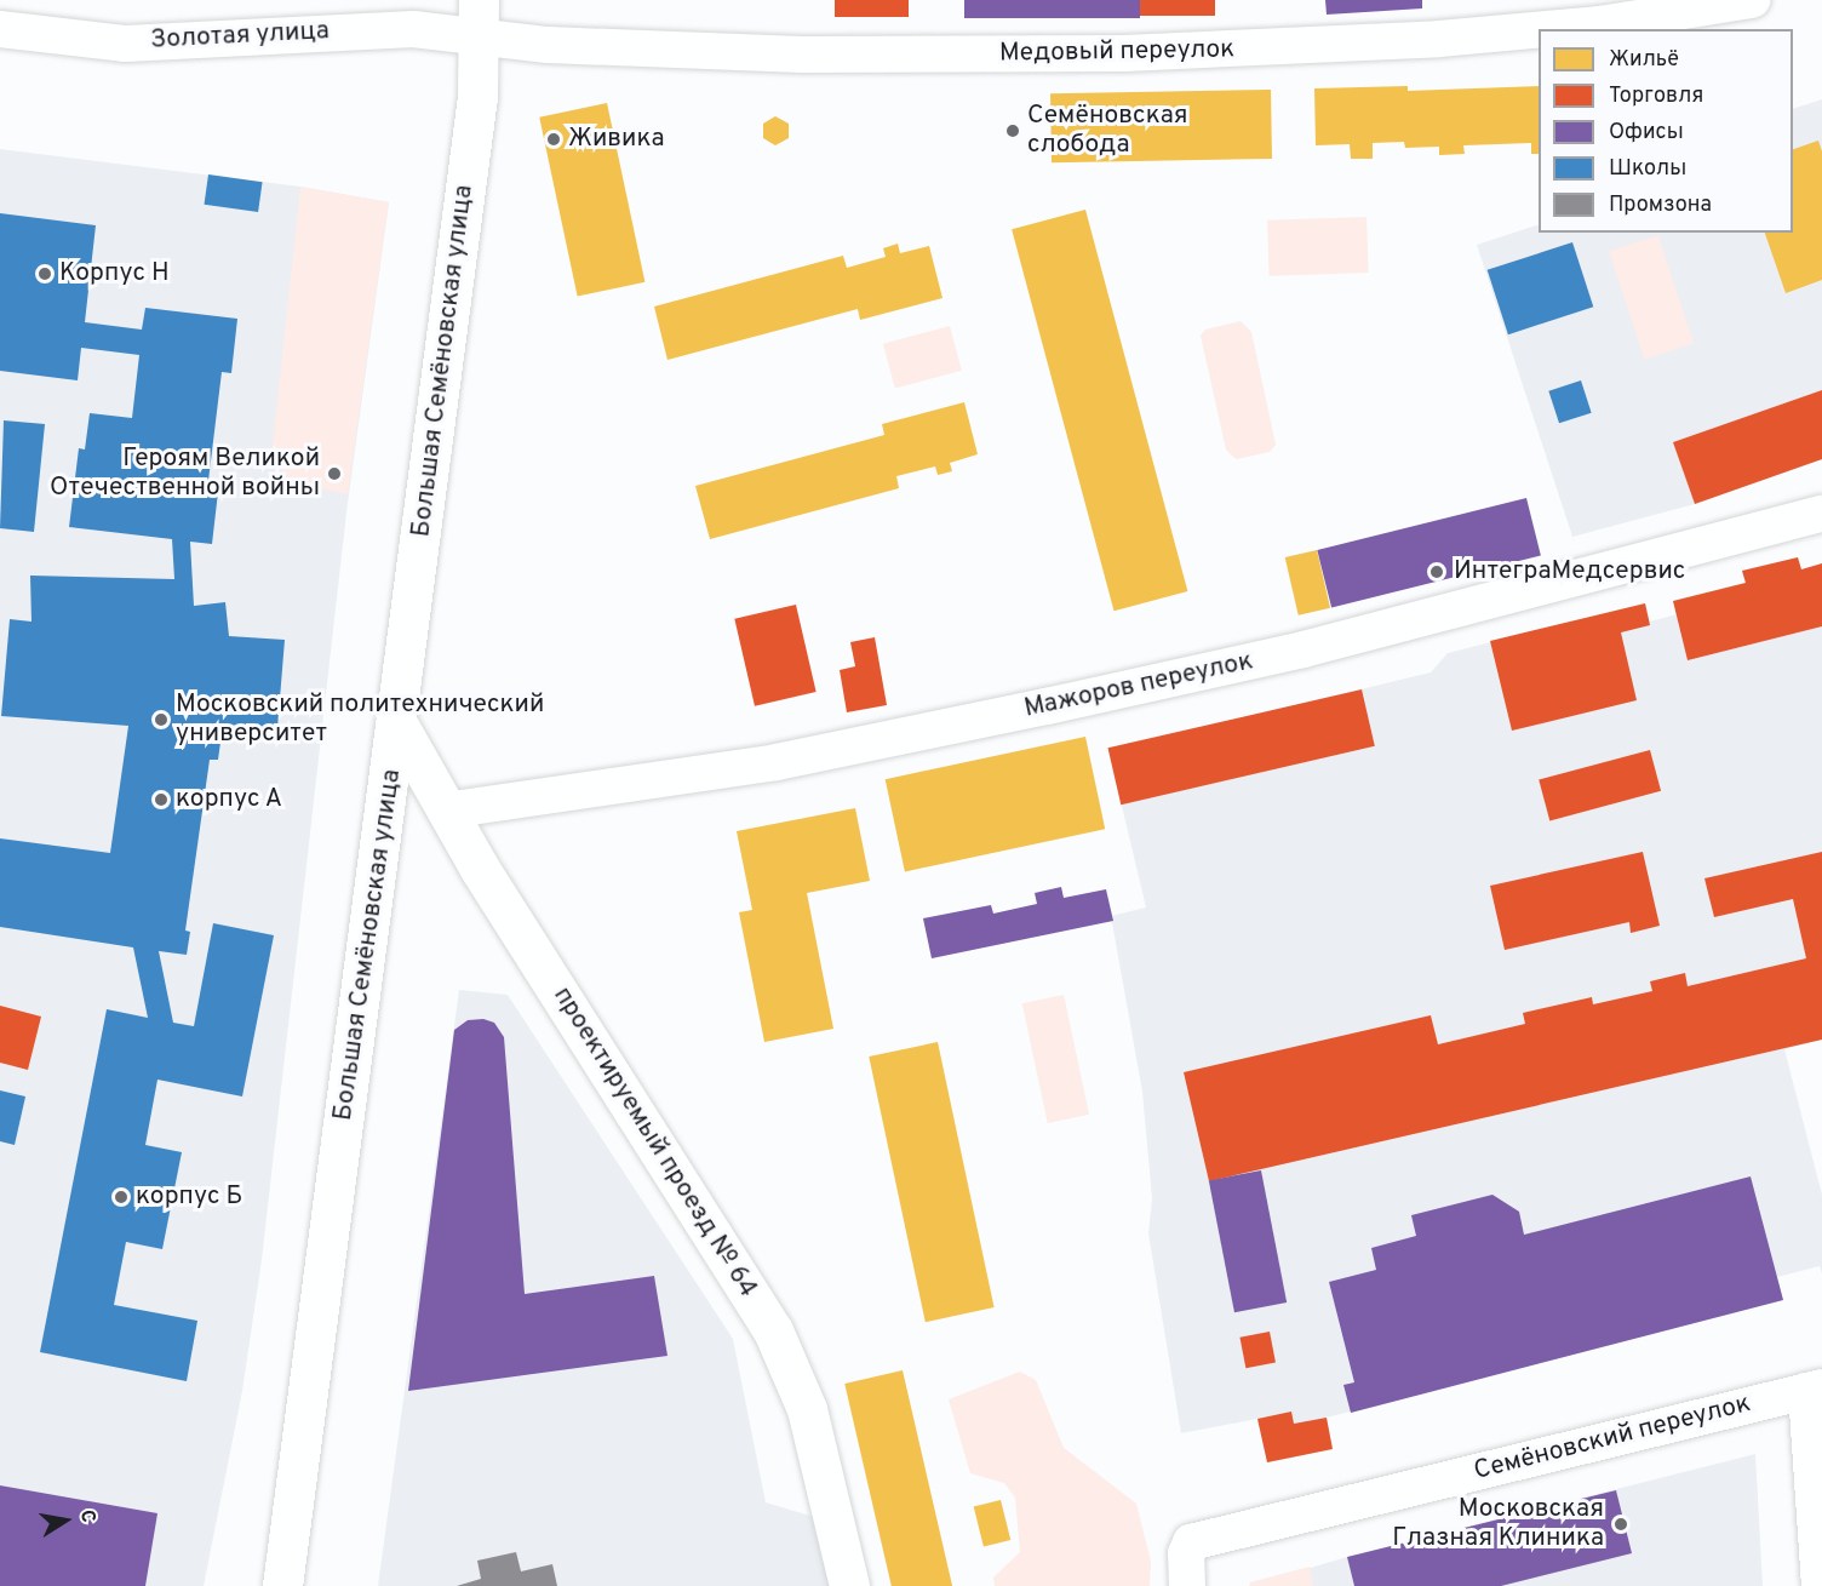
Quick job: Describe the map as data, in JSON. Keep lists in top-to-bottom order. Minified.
{"streets":{"main road":["Большая Семёновская улица","проектируемый проезд № 64"],"street":["Золотая улица","Медовый переулок","Мажоров переулок","Семёновский переулок"]},"crossings":[["Золотая улица","Медовый переулок"],["Золотая улица","Большая Семёновская улица"],["Медовый переулок","Большая Семёновская улица"],["Большая Семёновская улица","проектируемый проезд № 64"],["Мажоров переулок","проектируемый проезд № 64"]],"places":["Семёновская слобода","Живика","Корпус Н","Героям Великой Отечественной войны","ИнтеграМедсервис","Московский политехнический университет","корпус А","корпус Б","Московская Глазная Клиника"],"legend":["Жильё","Торговля","Офисы","Школы","Промзона"],"north":"right"}
